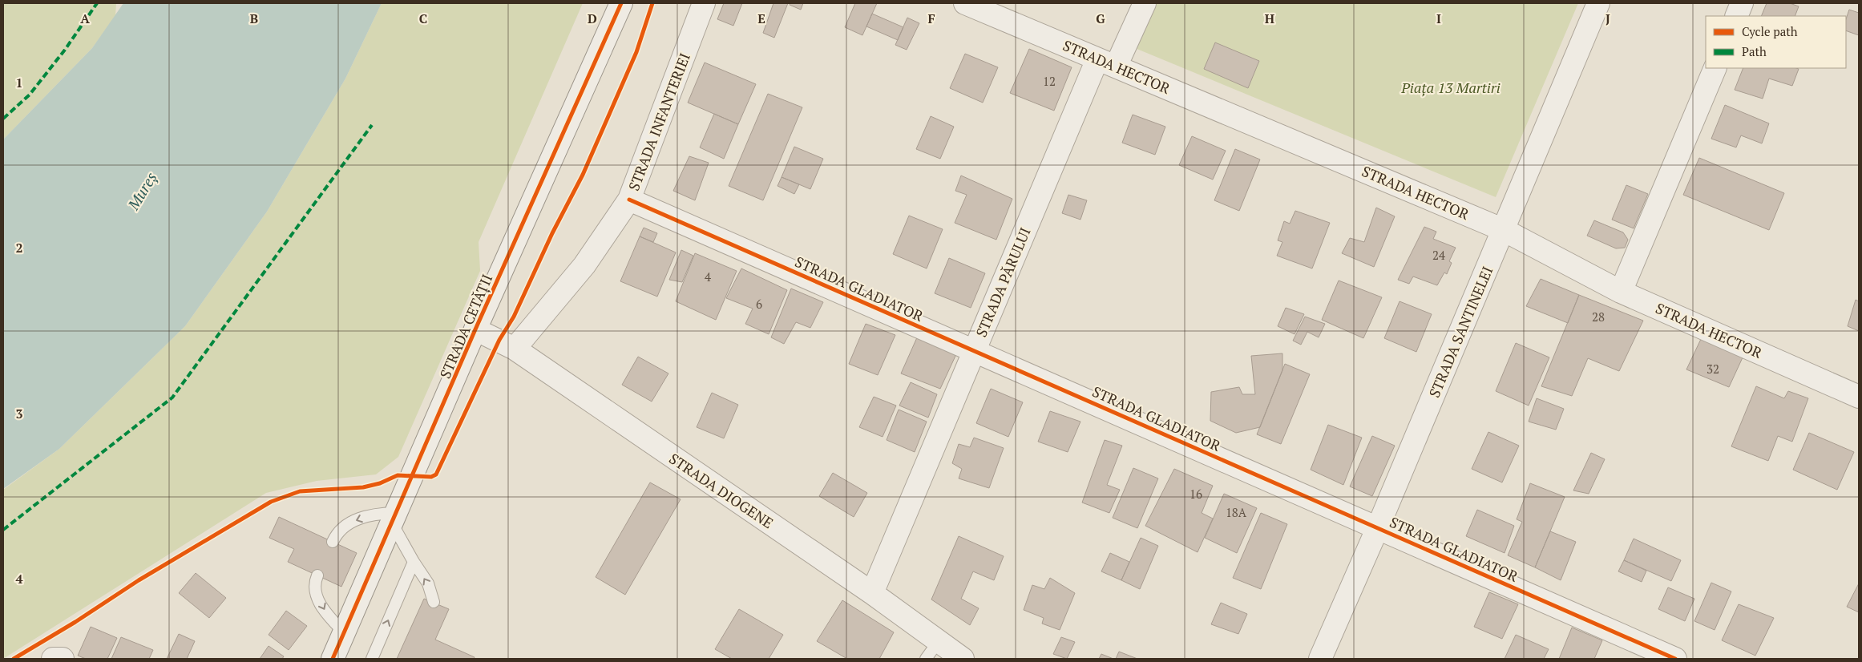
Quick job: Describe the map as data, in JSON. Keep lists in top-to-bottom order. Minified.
{"streets":{"street":["STRADA HECTOR","STRADA INFANTERIEI","STRADA PĂRULUI","STRADA GLADIATOR","STRADA CETĂȚII","STRADA SANTINELEI","STRADA DIOGENE"]},"crossings":[["STRADA HECTOR","STRADA PĂRULUI"],["STRADA HECTOR","STRADA SANTINELEI"],["STRADA INFANTERIEI","STRADA GLADIATOR"],["STRADA INFANTERIEI","STRADA DIOGENE"],["STRADA PĂRULUI","STRADA GLADIATOR"],["STRADA PĂRULUI","STRADA DIOGENE"],["STRADA GLADIATOR","STRADA SANTINELEI"],["STRADA CETĂȚII","STRADA DIOGENE"]],"water":["Mureș"],"parks":["Piața 13 Martiri"],"house_numbers":["12","24","4","6","28","32","16","18A"],"legend":["Cycle path","Path"],"grid":{"columns":["A","B","C","D","E","F","G","H","I","J"],"rows":["1","2","3","4"]}}
